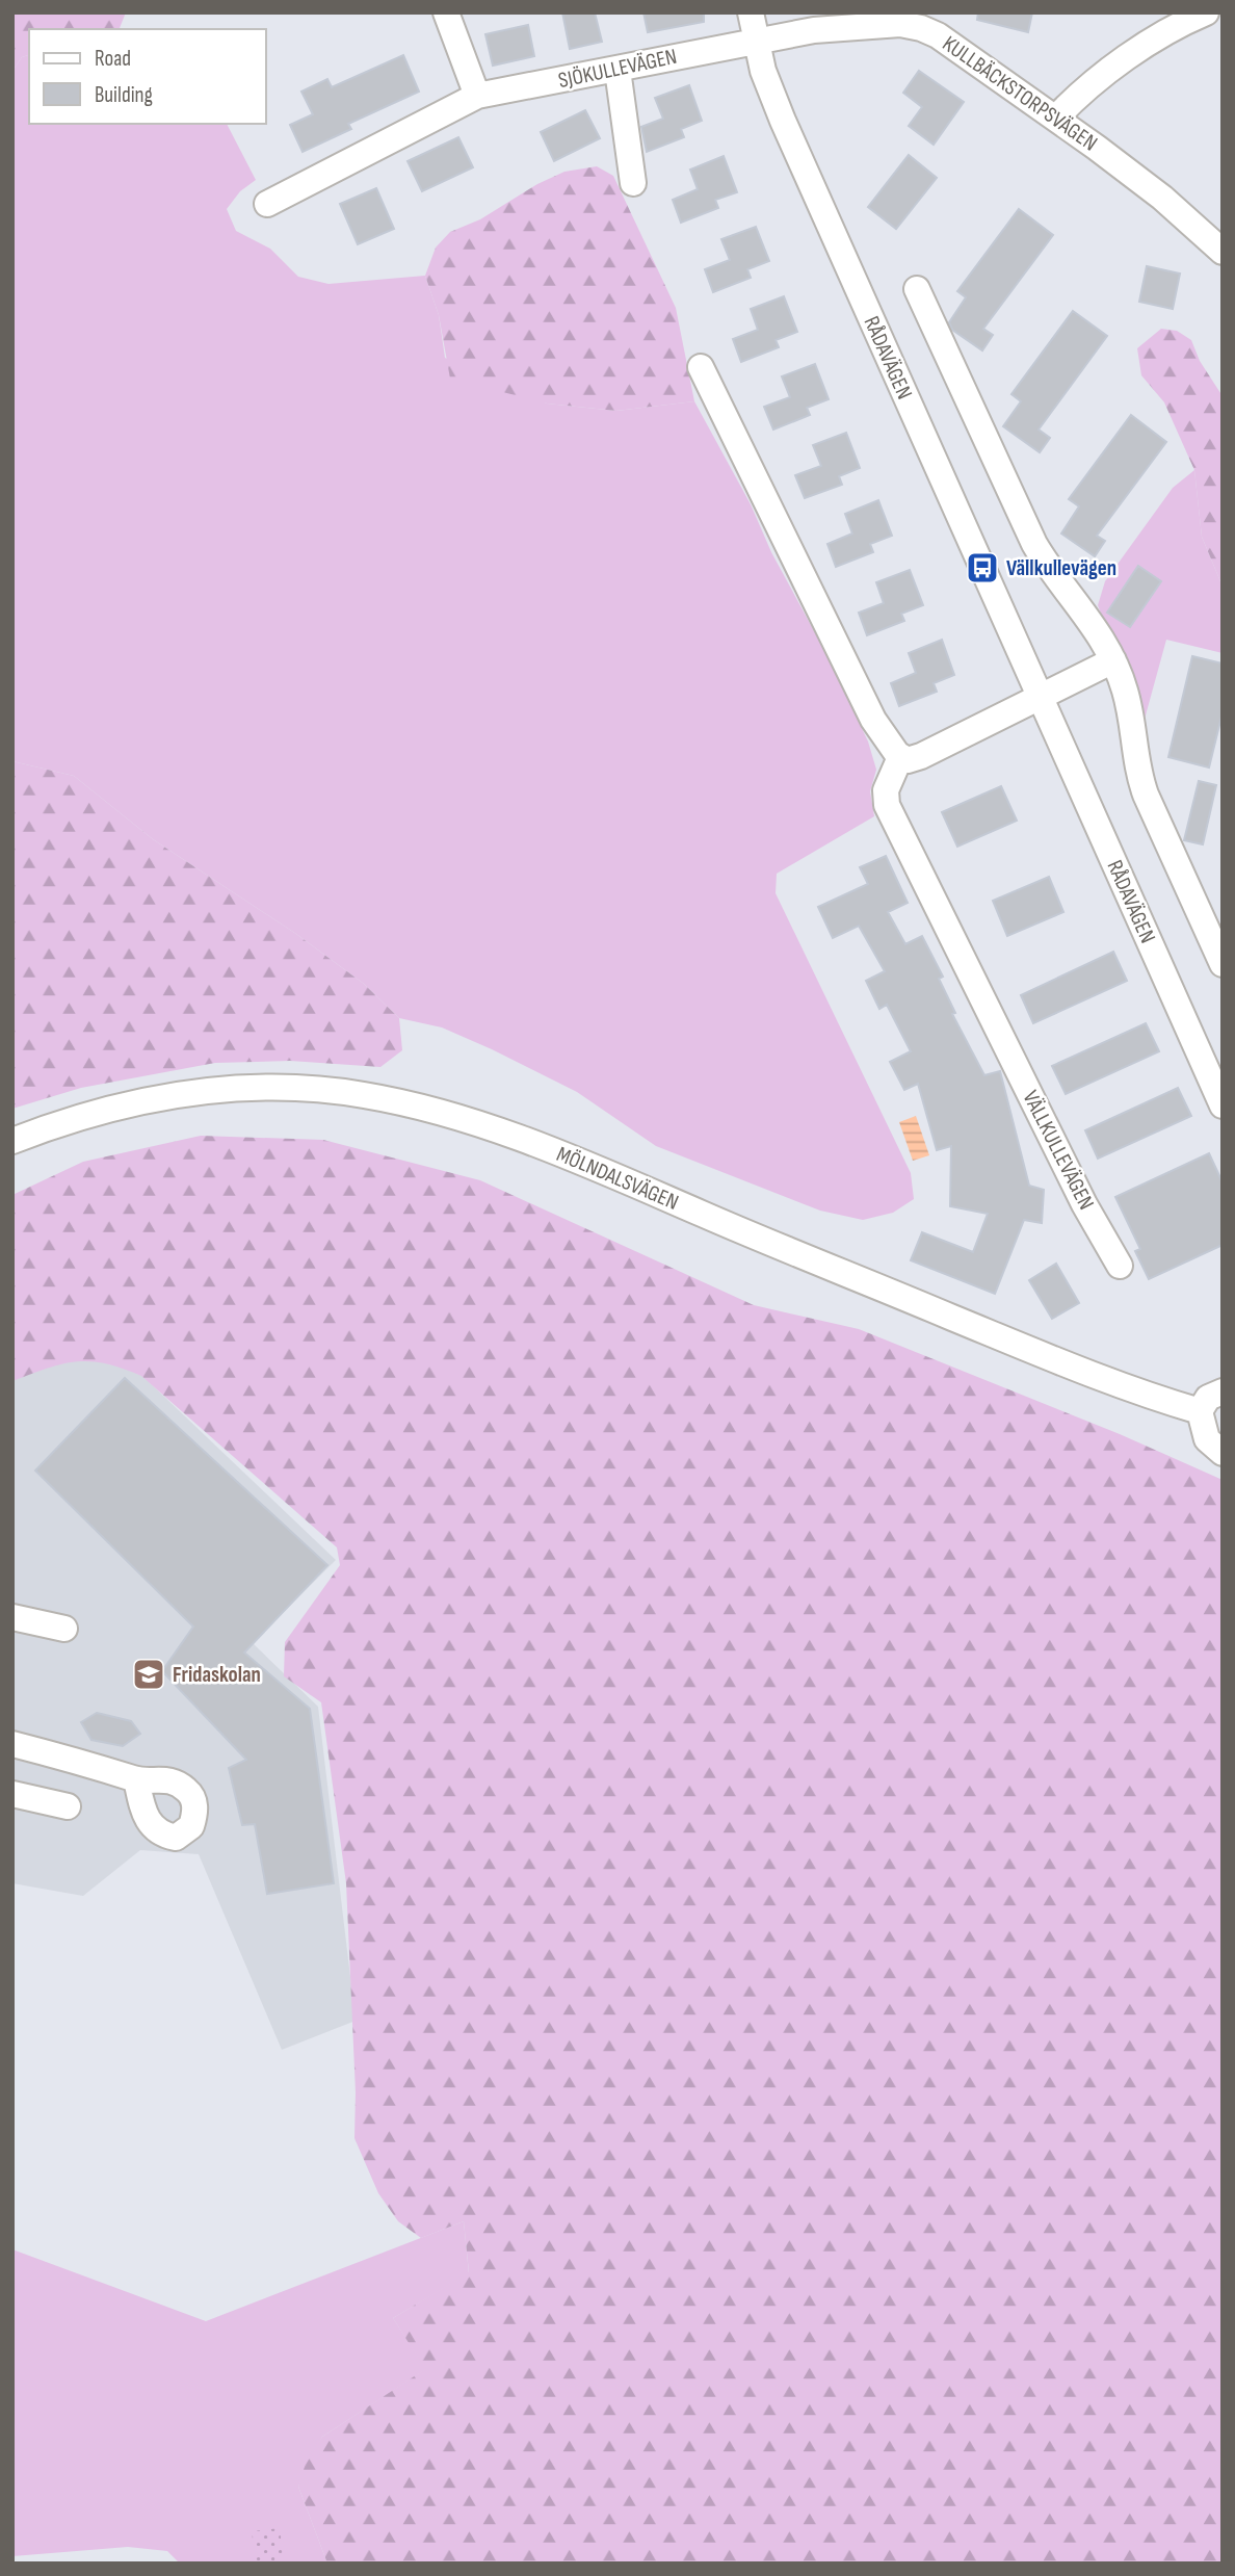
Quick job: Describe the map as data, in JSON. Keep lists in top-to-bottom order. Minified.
{"streets":{"street":["SJÖKULLEVÄGEN","KULLBÄCKSTORPSVÄGEN","RÅDAVÄGEN","VÄLLKULLEVÄGEN","MÖLNDALSVÄGEN"]},"crossings":[["SJÖKULLEVÄGEN","KULLBÄCKSTORPSVÄGEN"],["SJÖKULLEVÄGEN","RÅDAVÄGEN"],["KULLBÄCKSTORPSVÄGEN","RÅDAVÄGEN"]],"places":{"bus stop":["Vällkullevägen"],"school or university":["Fridaskolan"]},"legend":["Road","Building"]}
